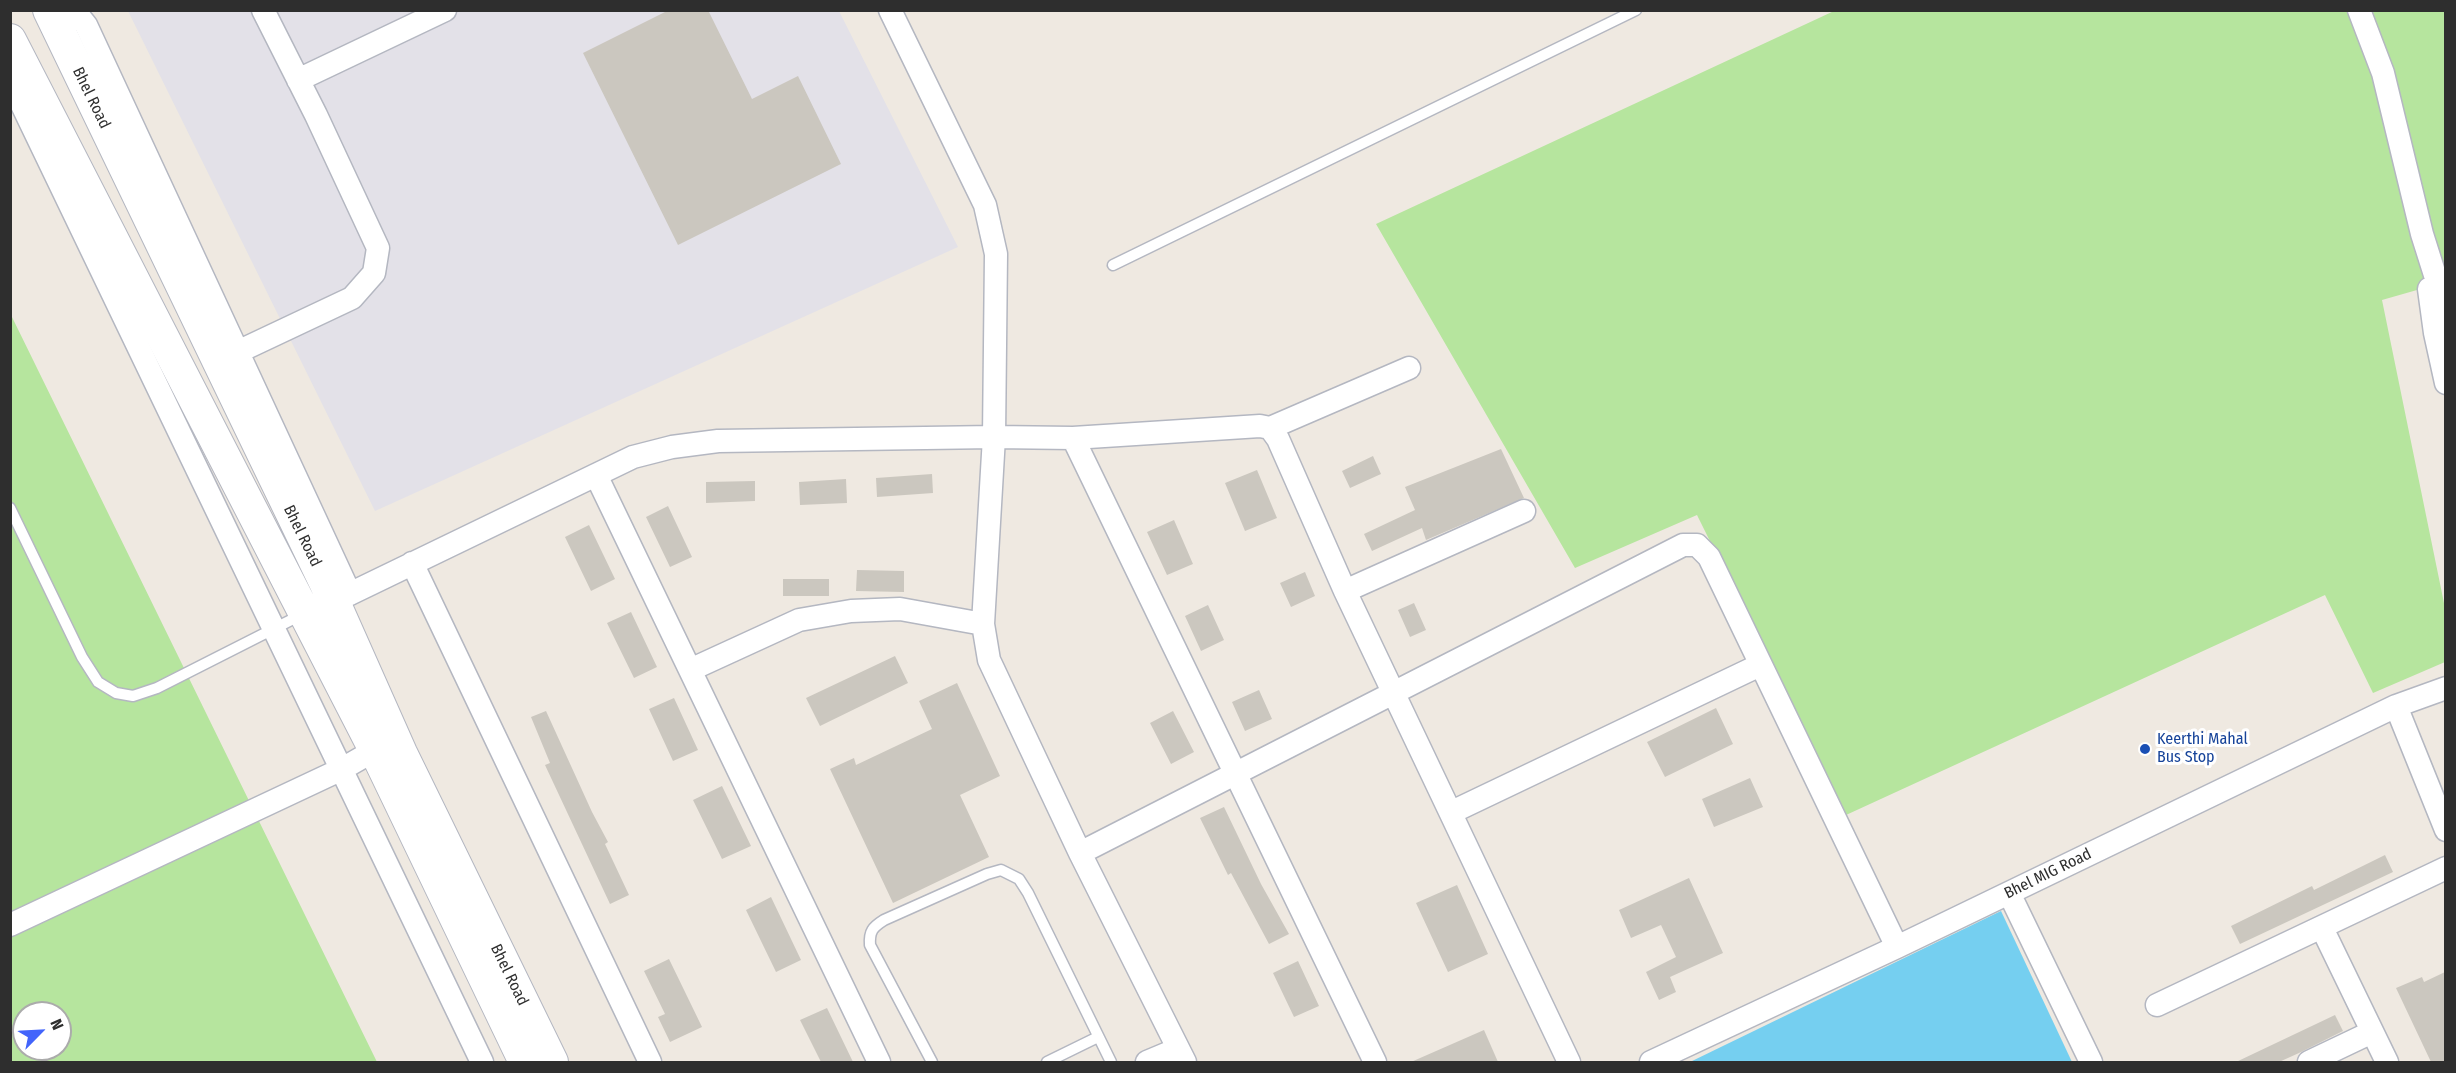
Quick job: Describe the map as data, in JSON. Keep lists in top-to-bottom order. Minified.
{"streets":{"street":["Bhel Road","Bhel MIG Road"]},"places":["Keerthi Mahal Bus Stop"],"north":"top right"}
